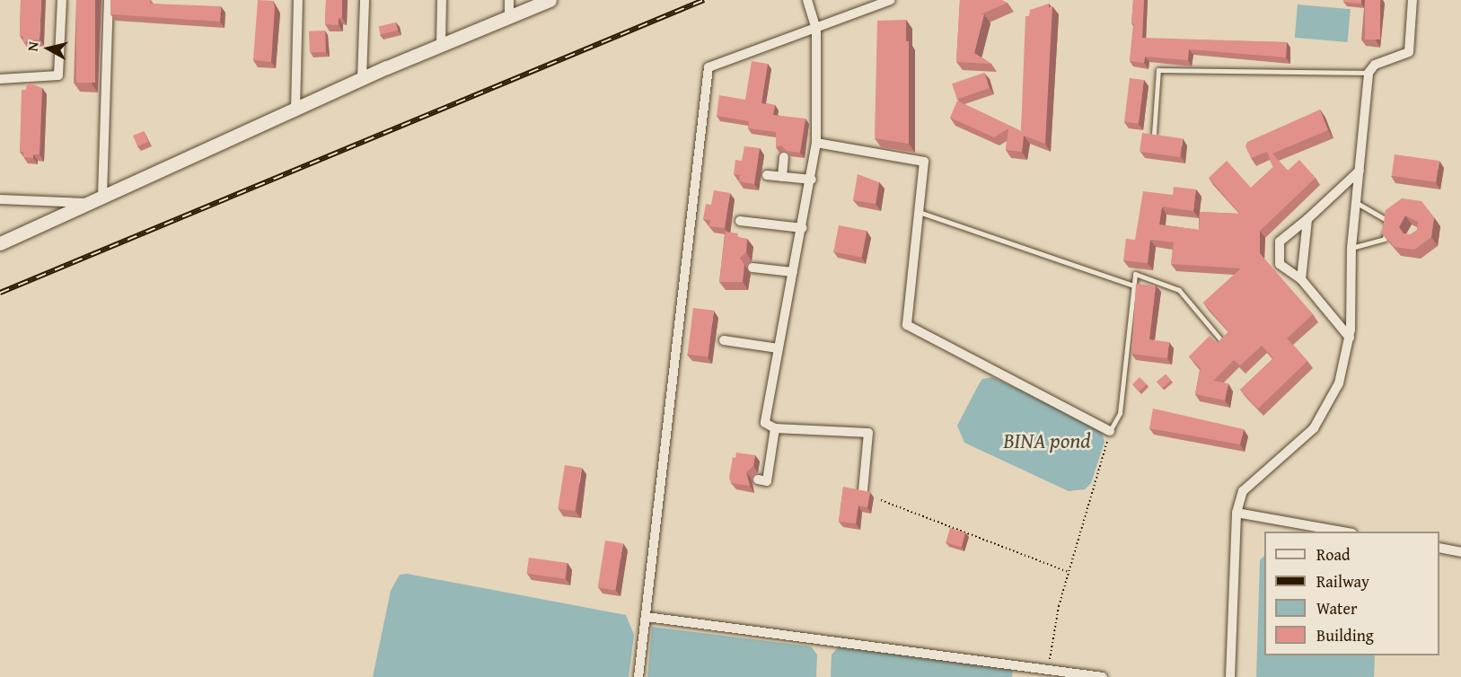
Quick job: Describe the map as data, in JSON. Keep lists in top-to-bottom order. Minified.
{"water":["BINA pond"],"legend":["Road","Railway","Water","Building"],"north":"left"}
